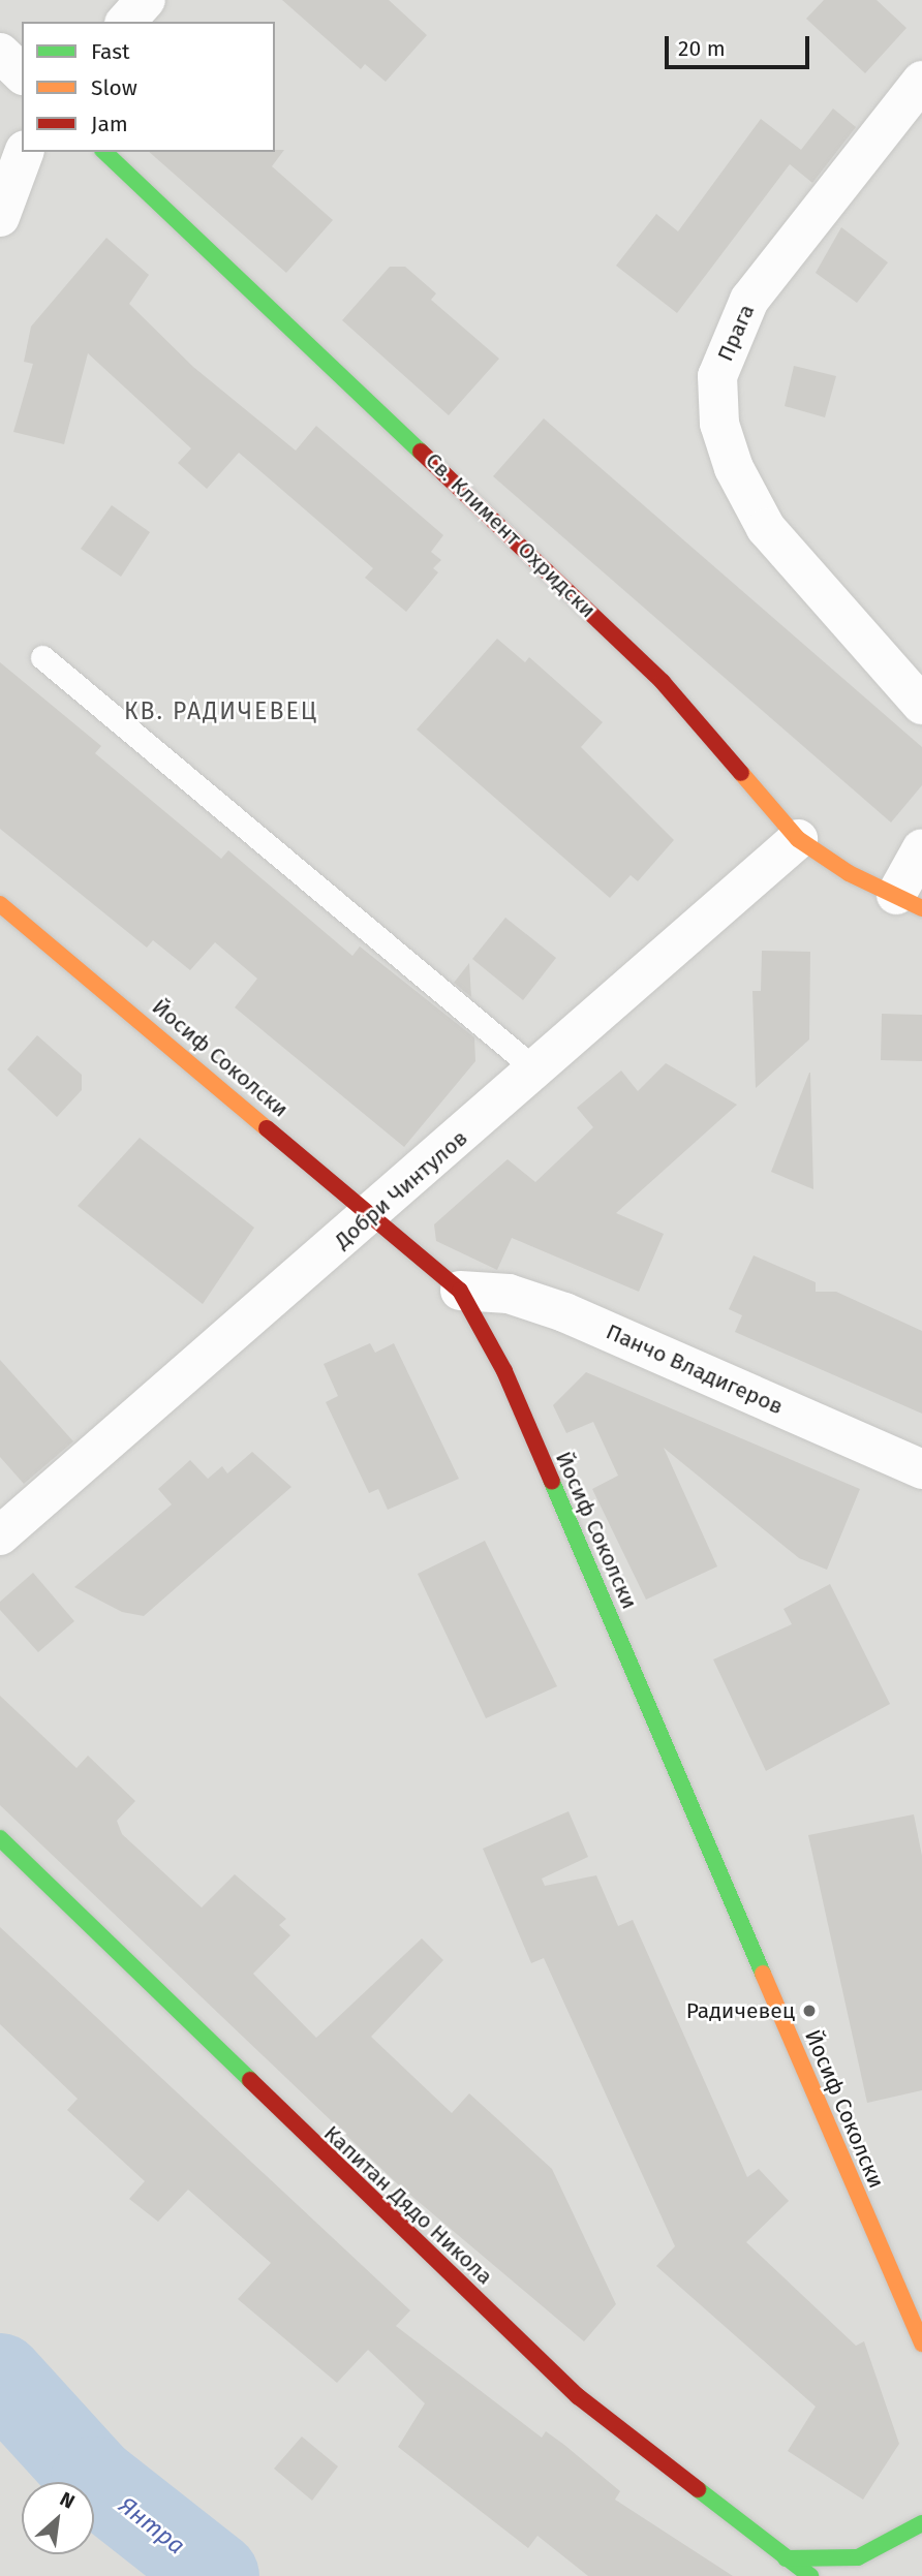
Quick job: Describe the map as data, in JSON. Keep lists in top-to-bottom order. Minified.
{"streets":{"street":["Прага","Св. Климент Охридски","Йосиф Соколски","Добри Чинтулов","Панчо Владигеров","Капитан Дядо Никола"]},"crossings":[["Св. Климент Охридски","Добри Чинтулов"],["Йосиф Соколски","Добри Чинтулов"],["Йосиф Соколски","Панчо Владигеров"]],"districts":["КВ. РАДИЧЕВЕЦ"],"water":["Янтра"],"places":["Радичевец"],"legend":["Fast","Slow","Jam"],"scale_bar":"20 m","north":"top right"}
